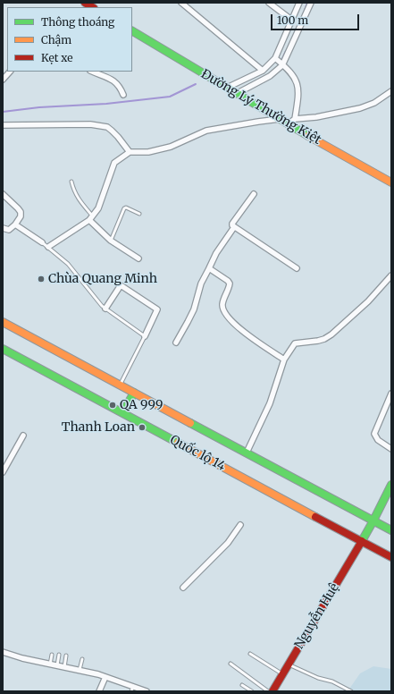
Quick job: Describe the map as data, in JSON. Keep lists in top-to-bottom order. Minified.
{"streets":{"main road":["Đường Lý Thường Kiệt","Quốc lộ 14","Nguyễn Huệ"]},"crossings":[["Quốc lộ 14","Nguyễn Huệ"]],"places":["Chùa Quang Minh","QA 999","Thanh Loan"],"legend":["Thông thoáng","Chậm","Kẹt xe"],"scale_bar":"100 m"}
